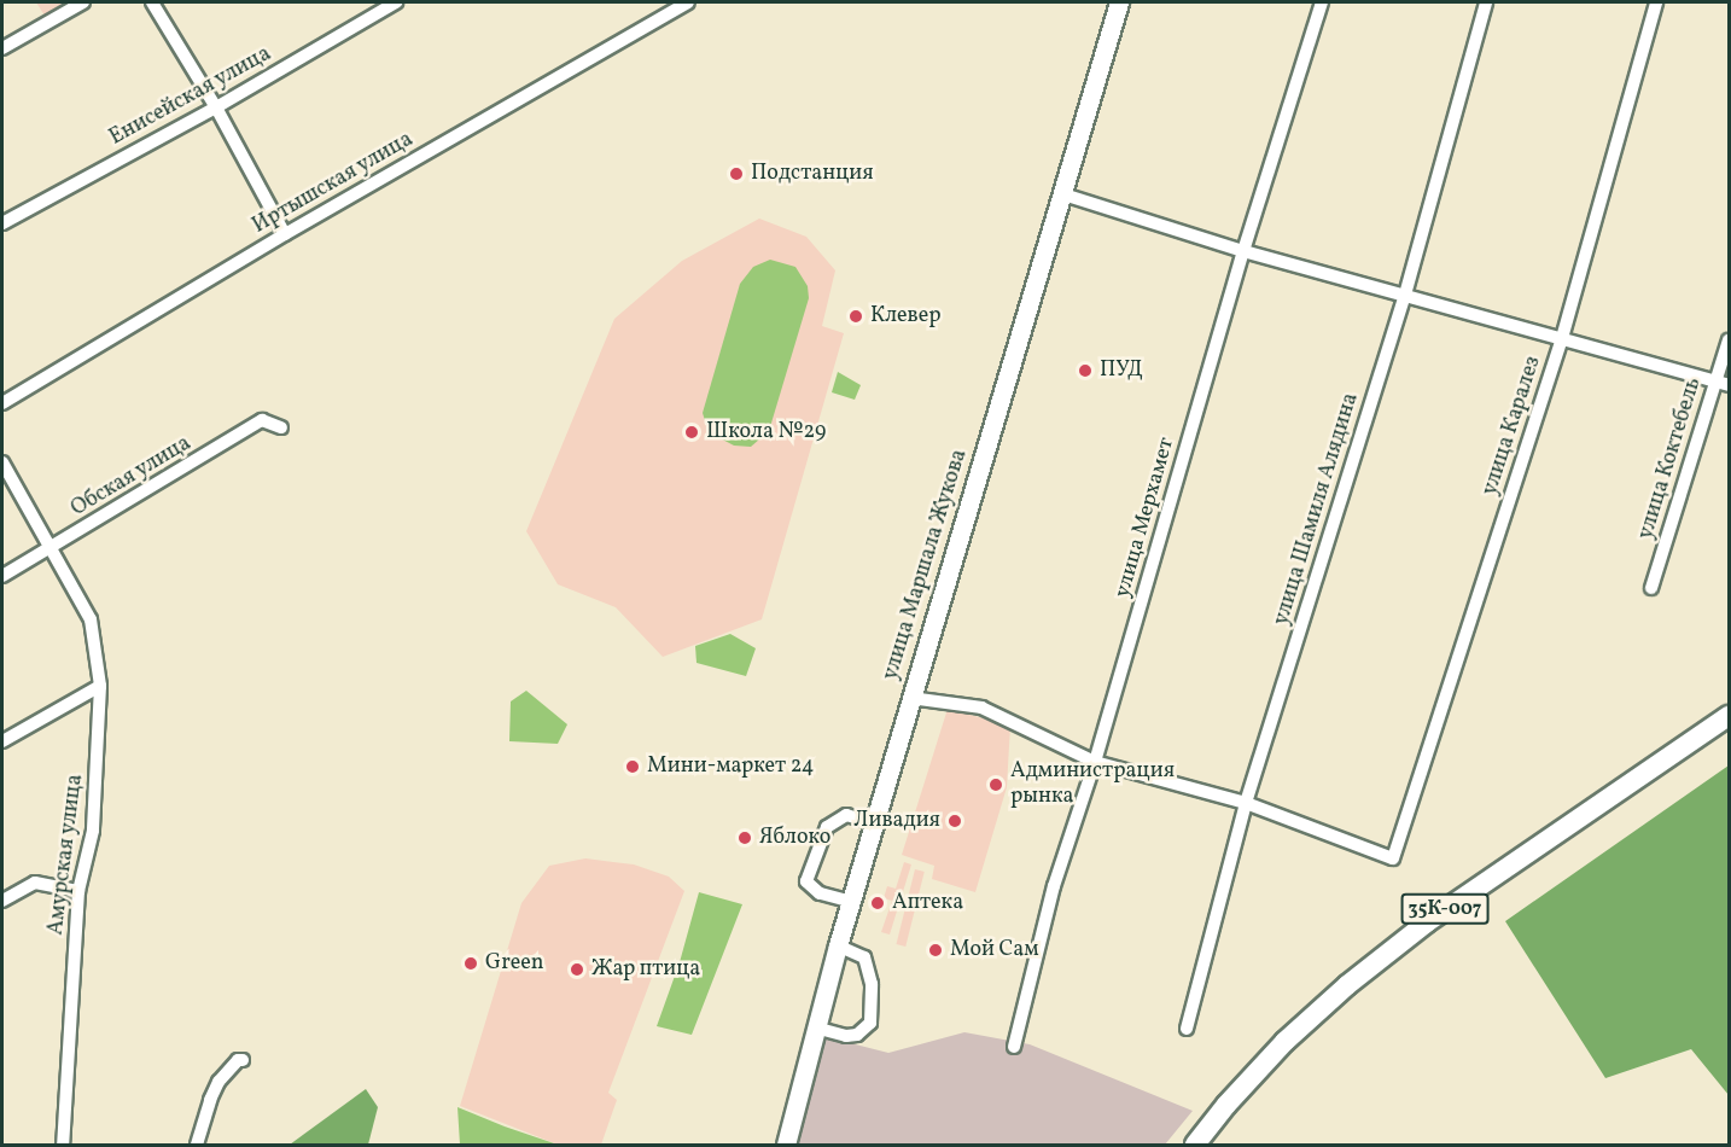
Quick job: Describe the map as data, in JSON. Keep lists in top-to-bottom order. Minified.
{"streets":{"main road":["35К-007"],"street":["Енисейская улица","Иртышская улица","улица Каралез","улица Коктебель","Обская улица","улица Шамиля Алядина","улица Мерхамет","улица Маршала Жукова","Амурская улица"]},"crossings":[["улица Каралез","улица Шамиля Алядина"],["Обская улица","Амурская улица"]],"places":["Подстанция","Клевер","ПУД","Школа №29","Мини-маркет 24","Администрация рынка","Ливадия","Яблоко","Аптека","Мой Сам","Green","Жар птица"]}
